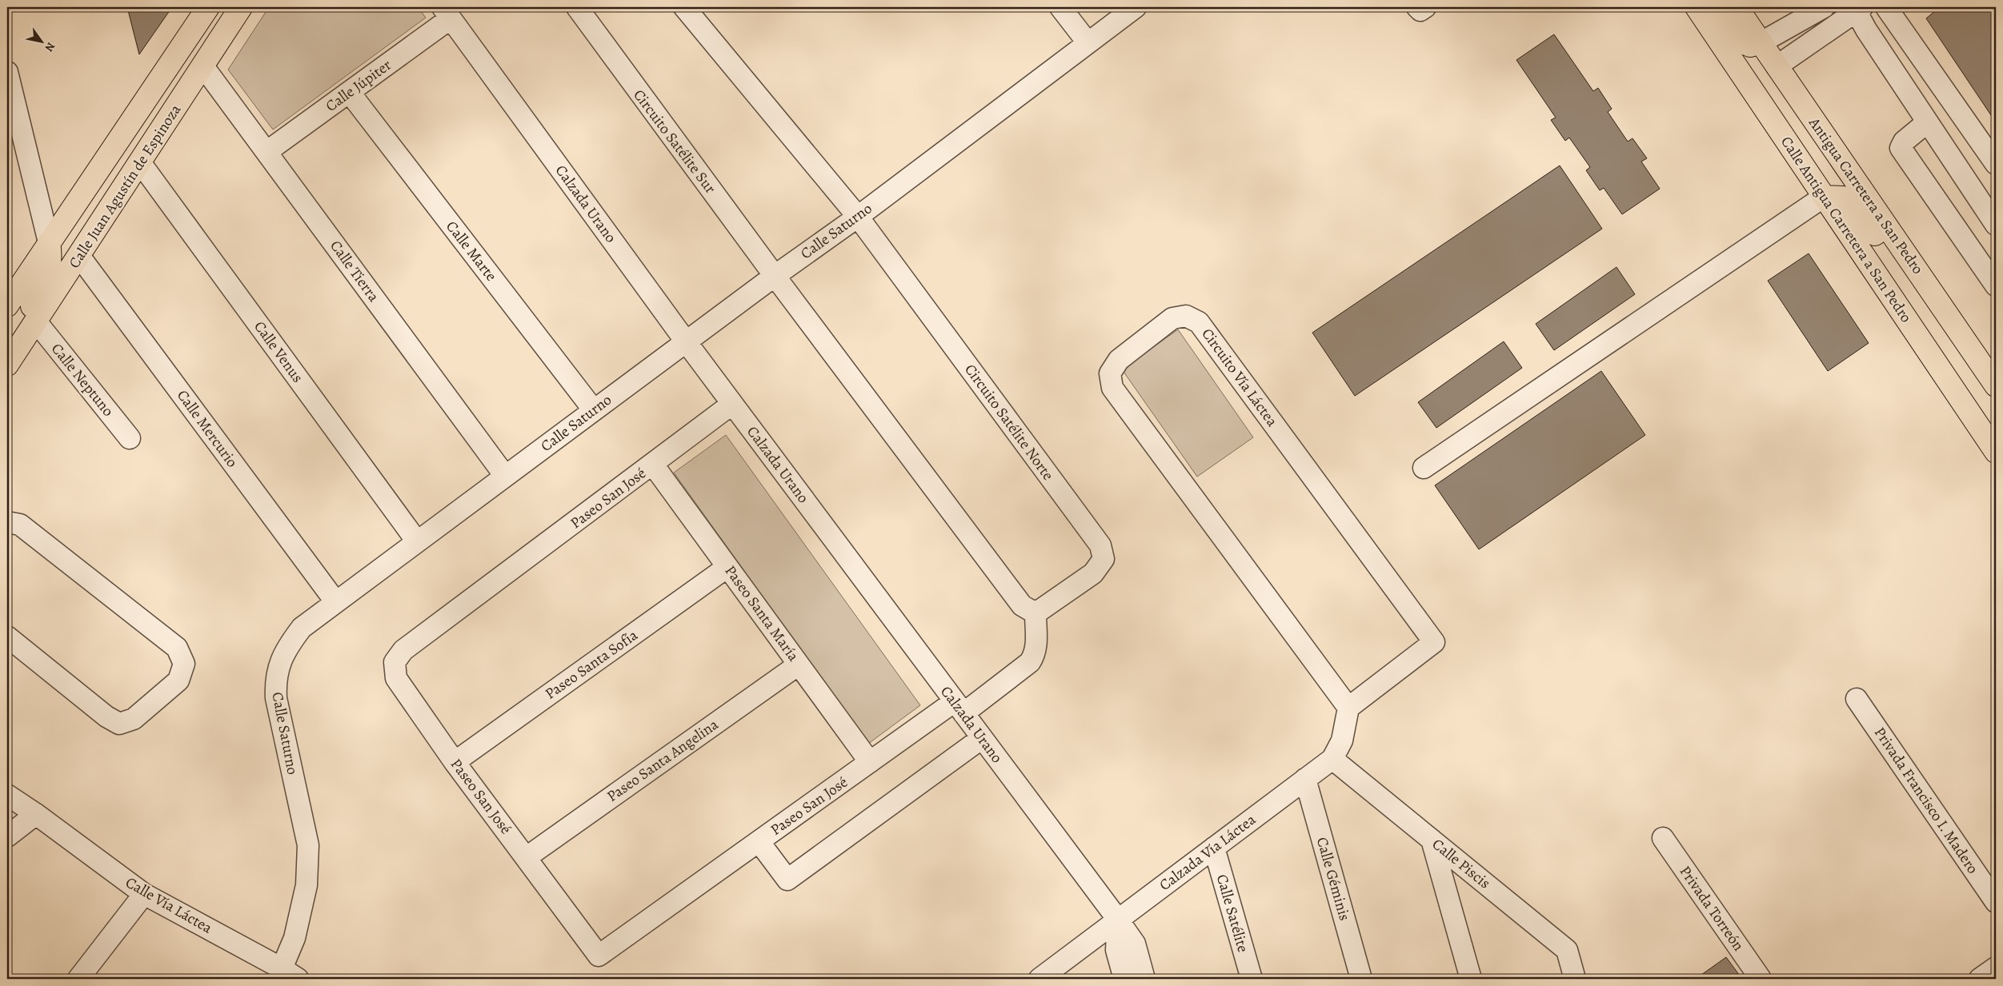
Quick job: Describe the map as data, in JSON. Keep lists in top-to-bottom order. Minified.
{"streets":{"main road":["Calle Juan Agustín de Espinoza","Antigua Carretera a San Pedro","Calle Antigua Carretera a San Pedro"],"street":["Calle Júpiter","Circuito Satélite Sur","Calzada Urano","Calle Saturno","Calle Marte","Calle Tierra","Calle Venus","Circuito Vía Láctea","Calle Neptuno","Circuito Satélite Norte","Calle Mercurio","Paseo San José","Paseo Santa María","Paseo Santa Sofía","Paseo Santa Angelina","Privada Francisco I. Madero","Calzada Vía Láctea","Calle Piscis","Calle Géminis","Calle Vía Láctea","Privada Torreón","Calle Satélite"]},"crossings":[["Calle Júpiter","Calzada Urano"],["Calle Júpiter","Calle Marte"],["Calle Júpiter","Calle Tierra"],["Circuito Satélite Sur","Calle Saturno"],["Calle Juan Agustín de Espinoza","Calle Tierra"],["Calle Juan Agustín de Espinoza","Calle Venus"],["Calle Juan Agustín de Espinoza","Calle Neptuno"],["Calle Juan Agustín de Espinoza","Calle Mercurio"],["Calzada Urano","Calle Saturno"],["Calzada Urano","Paseo San José"],["Calzada Urano","Calzada Vía Láctea"],["Calle Saturno","Calle Marte"],["Calle Saturno","Calle Tierra"],["Calle Saturno","Calle Venus"],["Calle Saturno","Circuito Satélite Norte"],["Calle Saturno","Calle Mercurio"],["Calle Saturno","Calle Vía Láctea"],["Circuito Vía Láctea","Calzada Vía Láctea"],["Paseo San José","Paseo Santa María"],["Paseo San José","Paseo Santa Sofía"],["Paseo San José","Paseo Santa Angelina"],["Paseo Santa María","Paseo Santa Sofía"],["Paseo Santa María","Paseo Santa Angelina"],["Calzada Vía Láctea","Calle Piscis"],["Calzada Vía Láctea","Calle Géminis"],["Calzada Vía Láctea","Calle Satélite"]],"north":"bottom right"}
